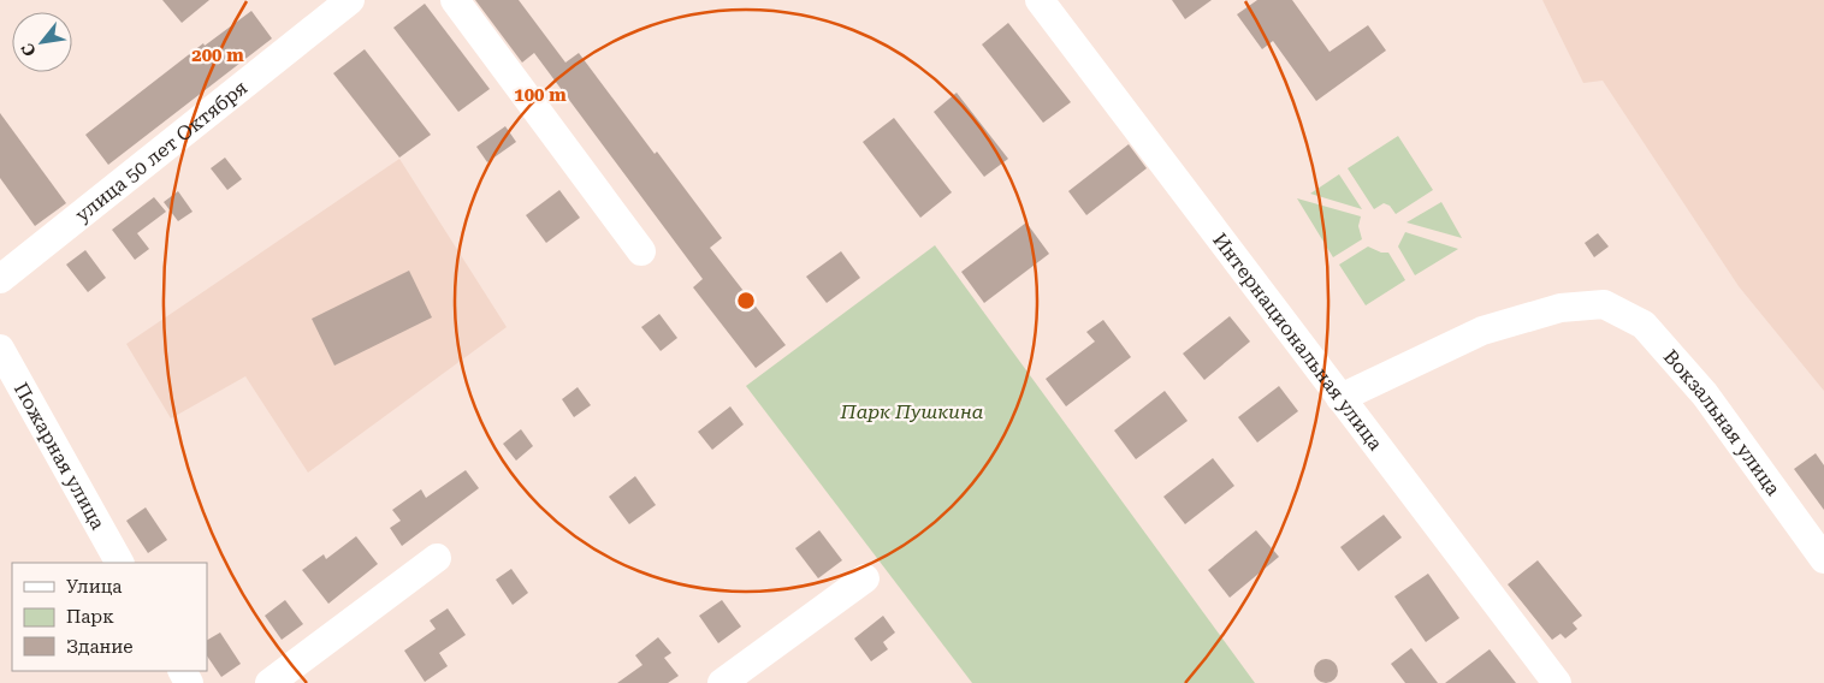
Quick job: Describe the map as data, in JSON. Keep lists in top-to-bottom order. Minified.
{"streets":{"street":["улица 50 лет Октября","Интернациональная улица","Вокзальная улица","Пожарная улица"]},"crossings":[["Интернациональная улица","Вокзальная улица"]],"parks":["Парк Пушкина"],"legend":["Улица","Парк","Здание"],"north":"bottom left","rings":["200 m","100 m"]}
